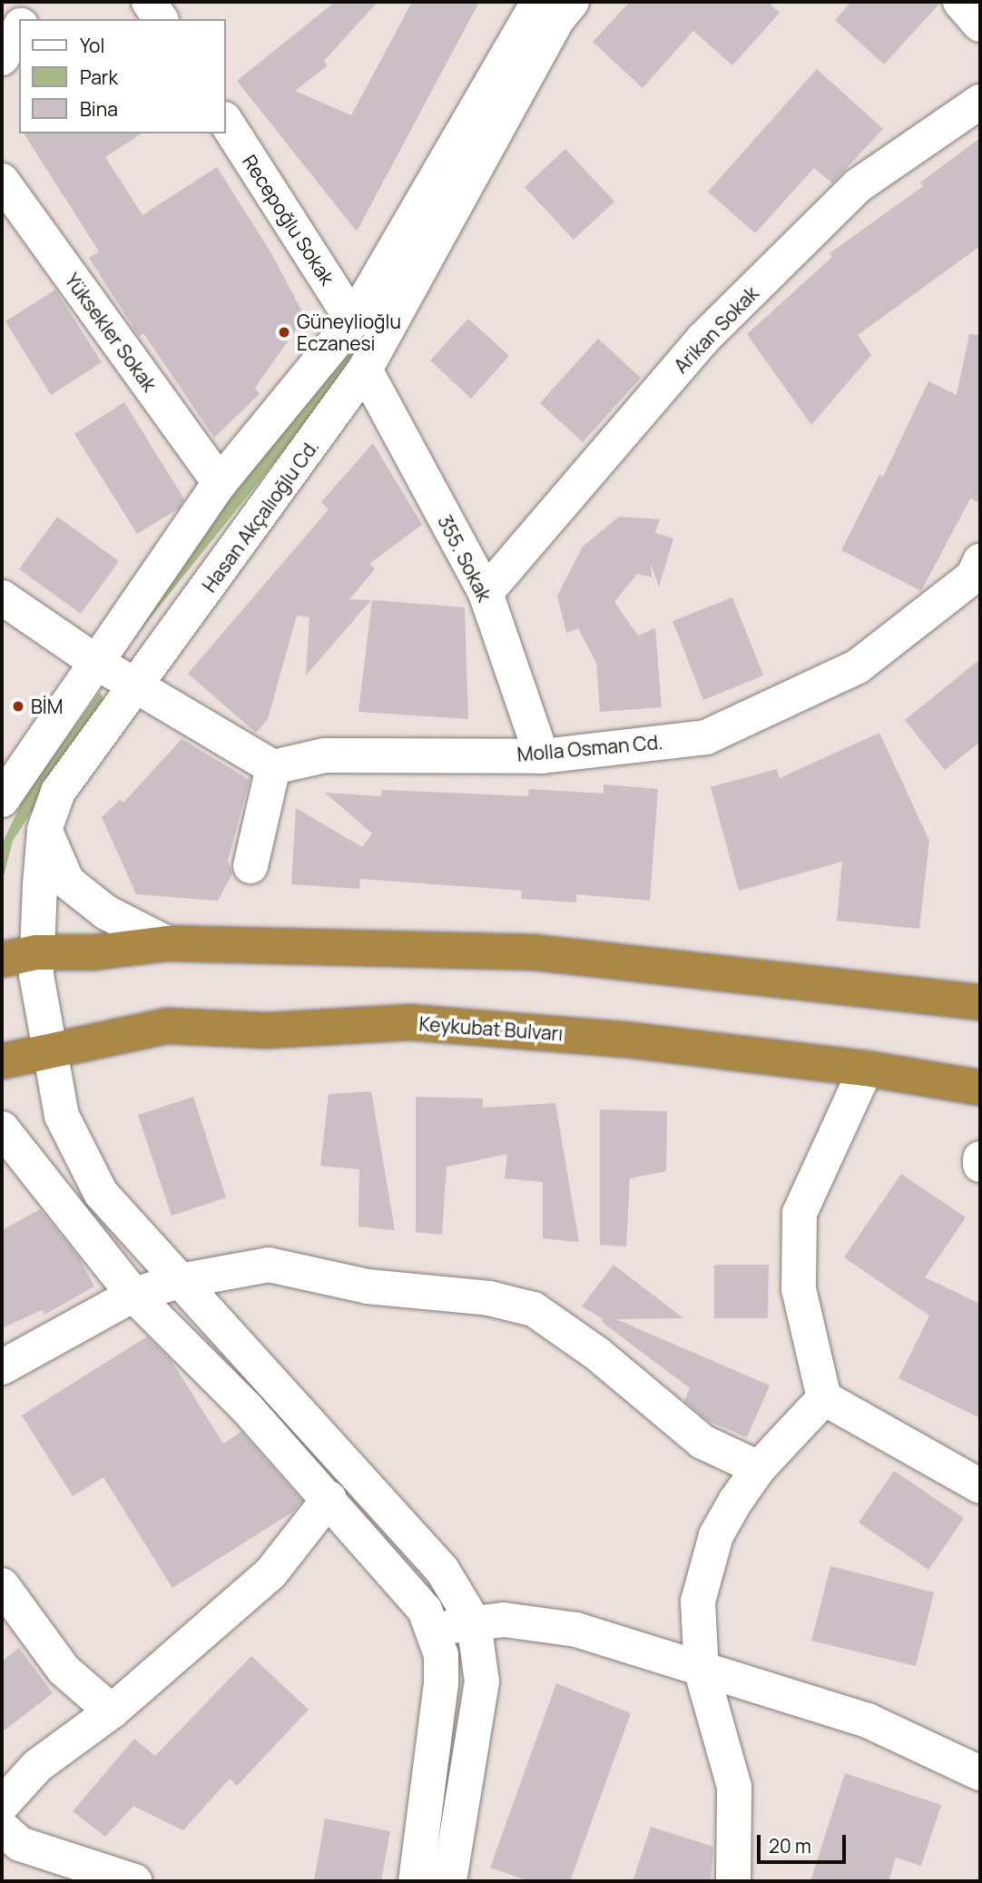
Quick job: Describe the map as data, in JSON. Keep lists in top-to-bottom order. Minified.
{"streets":{"highway":["Keykubat Bulvarı"],"street":["Recepoğlu Sokak","Arikan Sokak","Yüksekler Sokak","Hasan Akçalıoğlu Cd.","355. Sokak","Molla Osman Cd."]},"crossings":[["Arikan Sokak","355. Sokak"],["Hasan Akçalıoğlu Cd.","355. Sokak"],["Hasan Akçalıoğlu Cd.","Keykubat Bulvarı"],["355. Sokak","Molla Osman Cd."]],"places":["Güneylioğlu Eczanesi","BİM"],"legend":["Yol","Park","Bina"],"scale_bar":"20 m"}
